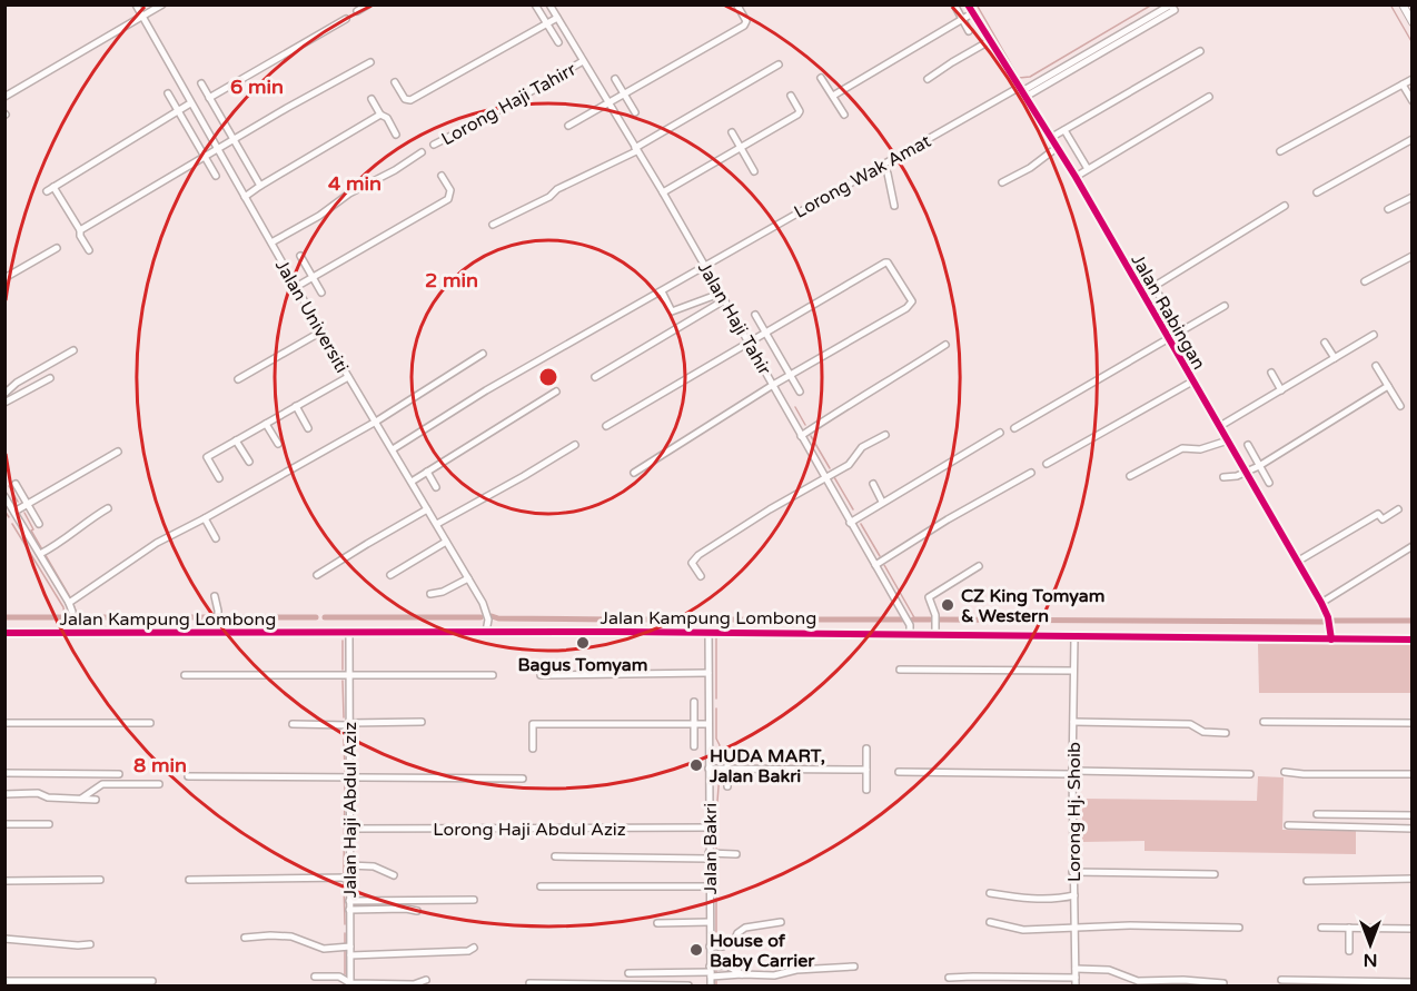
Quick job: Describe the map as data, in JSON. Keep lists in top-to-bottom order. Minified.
{"streets":{"street":["Lorong Haji Tahirr","Lorong Wak Amat","Jalan Rabingan","Jalan Universiti","Jalan Haji Tahir","Jalan Kampung Lombong","Jalan Haji Abdul Aziz","Lorong Hj. Shoib","Lorong Haji Abdul Aziz","Jalan Bakri"]},"crossings":[["Lorong Haji Tahirr","Jalan Universiti"],["Lorong Haji Tahirr","Jalan Haji Tahir"],["Lorong Wak Amat","Jalan Rabingan"],["Lorong Wak Amat","Jalan Universiti"],["Lorong Wak Amat","Jalan Haji Tahir"],["Jalan Rabingan","Jalan Kampung Lombong"],["Jalan Universiti","Jalan Kampung Lombong"],["Jalan Haji Tahir","Jalan Kampung Lombong"],["Jalan Kampung Lombong","Jalan Haji Abdul Aziz"],["Jalan Kampung Lombong","Lorong Hj. Shoib"],["Jalan Kampung Lombong","Jalan Bakri"],["Jalan Haji Abdul Aziz","Lorong Haji Abdul Aziz"],["Lorong Haji Abdul Aziz","Jalan Bakri"]],"places":["CZ King Tomyam & Western","Bagus Tomyam","HUDA MART, Jalan Bakri","House of Baby Carrier"],"north":"bottom","rings":["6 min","4 min","2 min","8 min"]}
